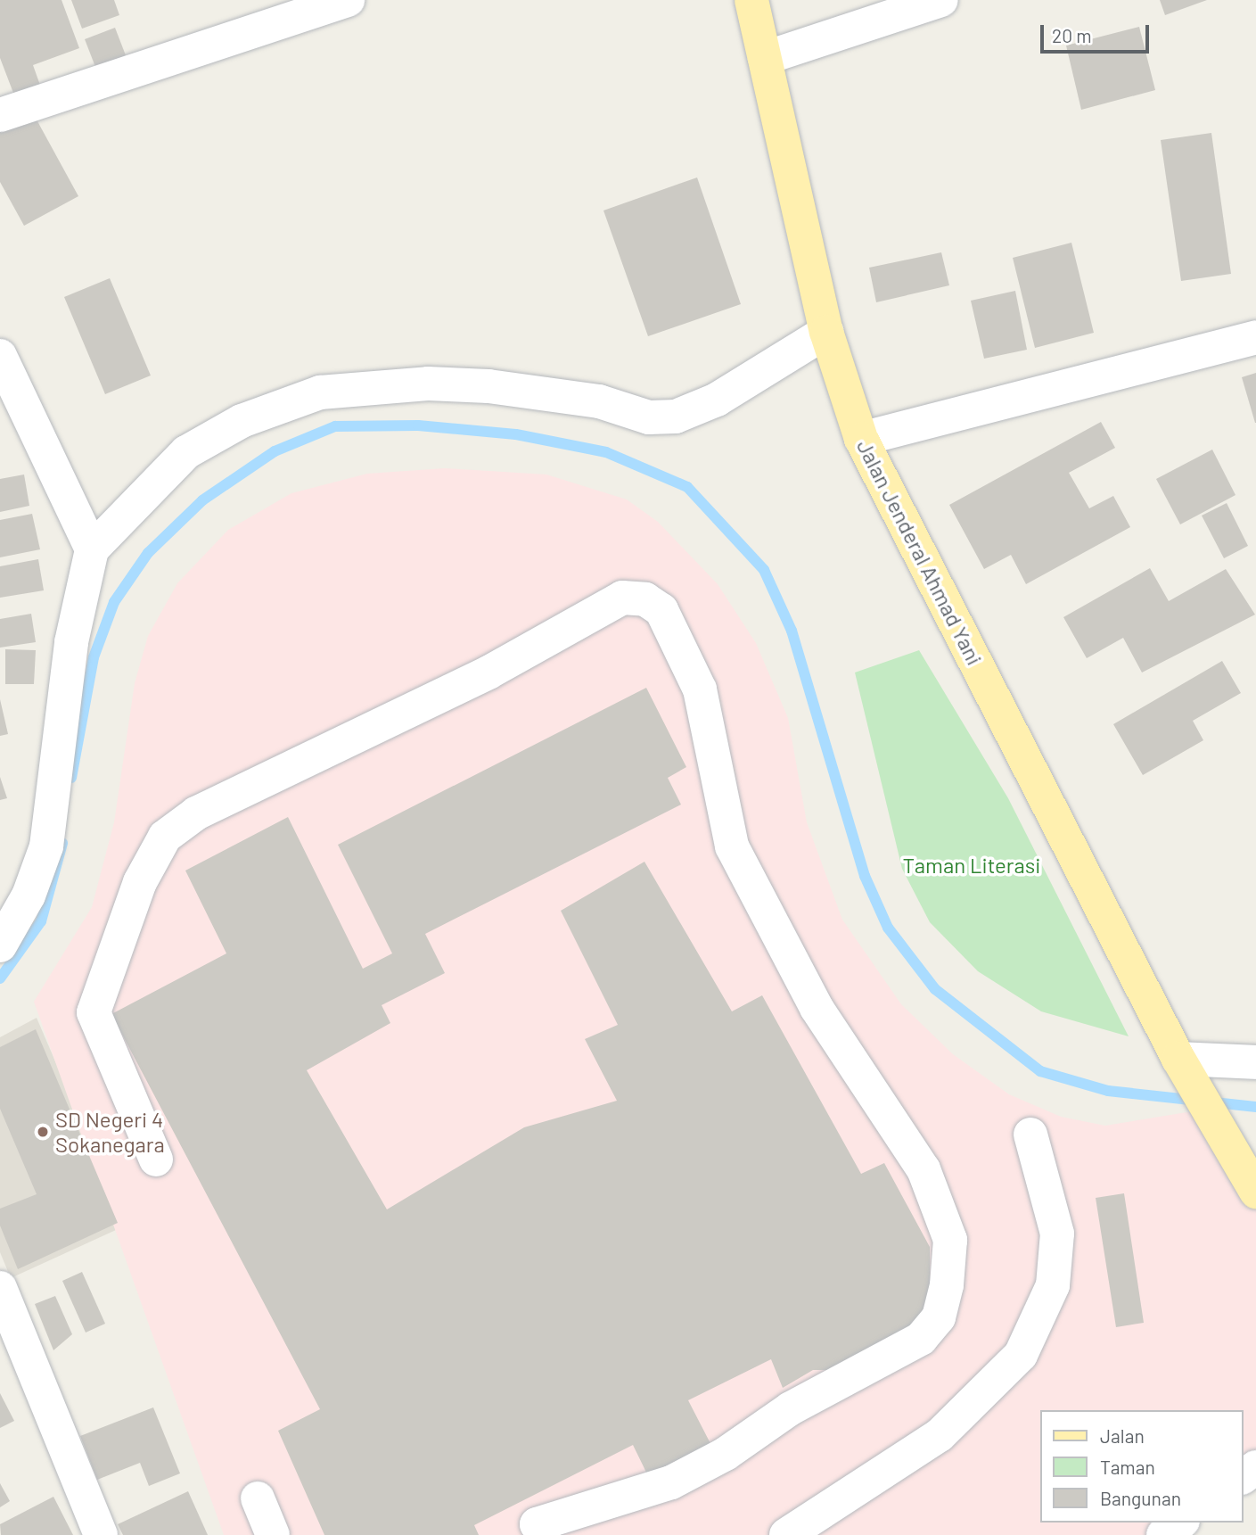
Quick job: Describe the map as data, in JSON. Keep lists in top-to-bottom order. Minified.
{"streets":{"main road":["Jalan Jenderal Ahmad Yani"]},"parks":["Taman Literasi"],"places":["SD Negeri 4 Sokanegara"],"legend":["Jalan","Taman","Bangunan"],"scale_bar":"20 m"}
